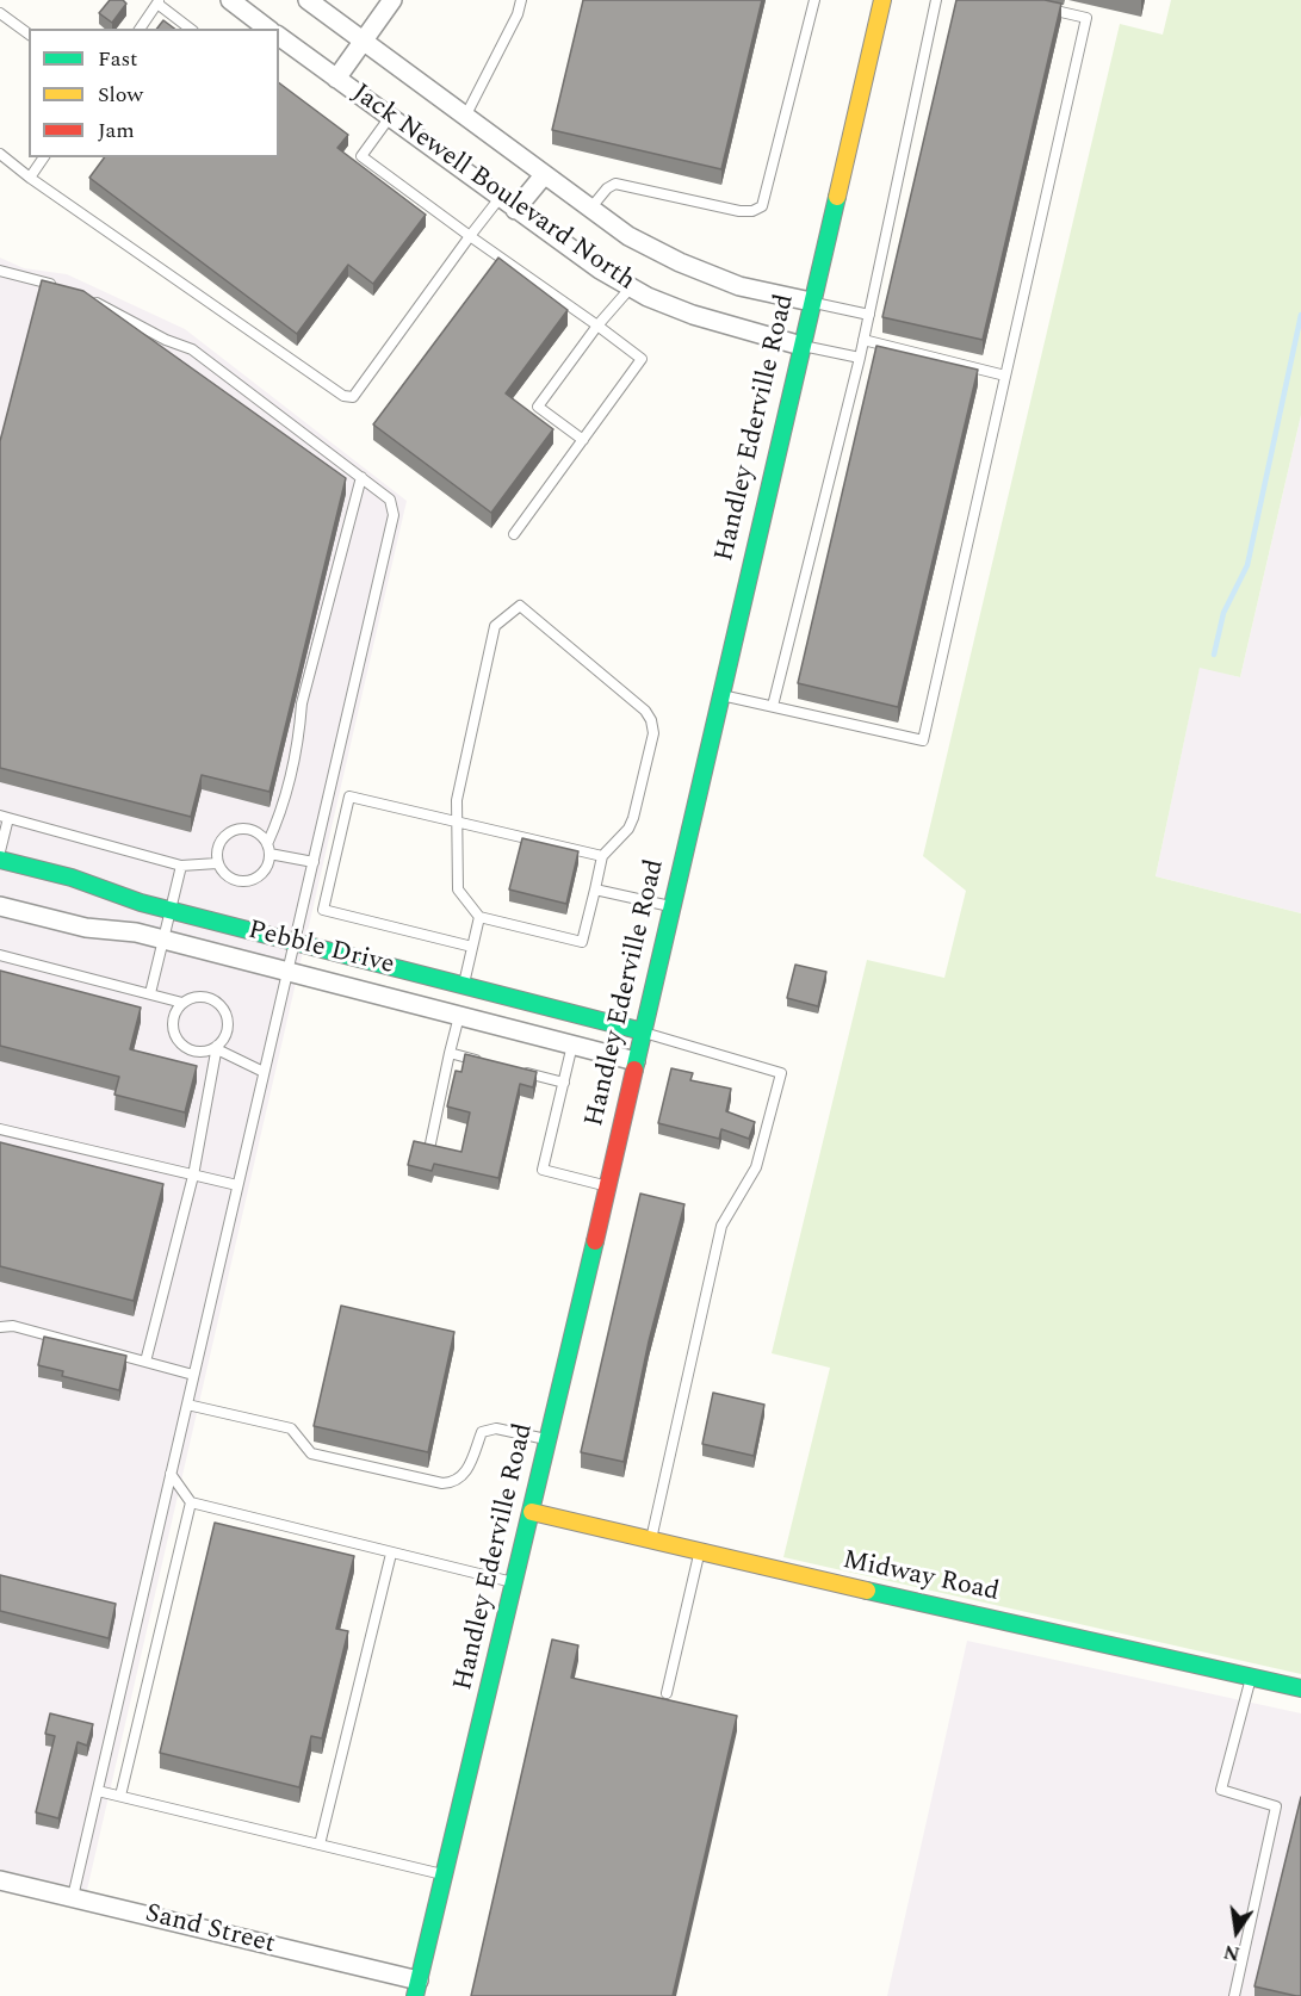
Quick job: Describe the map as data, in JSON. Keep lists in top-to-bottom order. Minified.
{"streets":{"main road":["Handley Ederville Road","Pebble Drive","Midway Road"],"street":["Jack Newell Boulevard North","Sand Street"]},"crossings":[["Jack Newell Boulevard North","Handley Ederville Road"],["Handley Ederville Road","Pebble Drive"],["Handley Ederville Road","Midway Road"],["Handley Ederville Road","Sand Street"]],"legend":["Fast","Slow","Jam"],"north":"bottom"}
